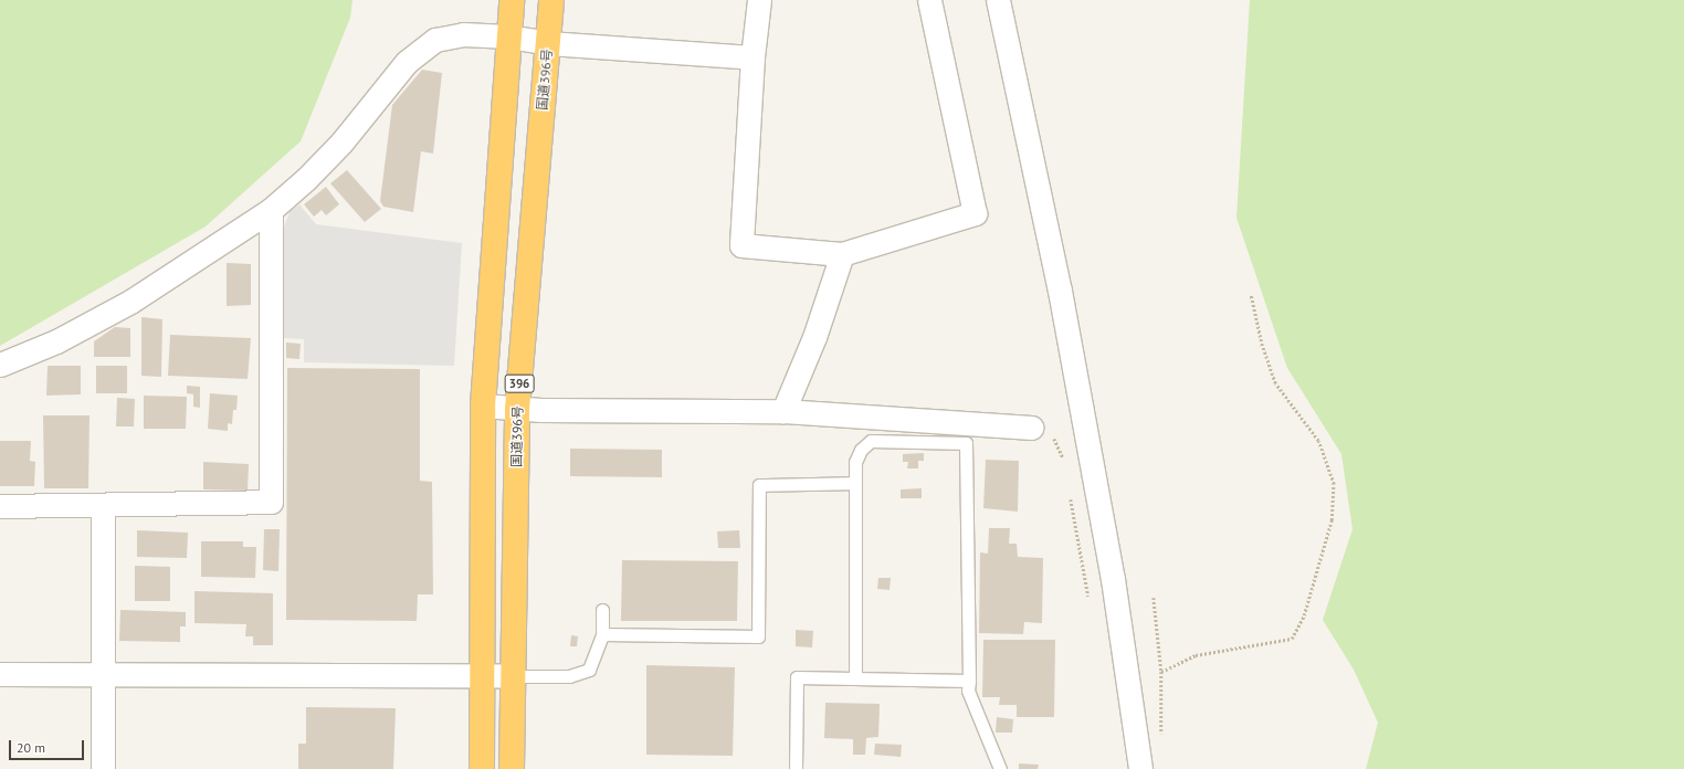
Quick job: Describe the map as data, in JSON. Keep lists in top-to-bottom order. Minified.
{"streets":{"highway":["国道396号","396"]},"scale_bar":"20 m"}
